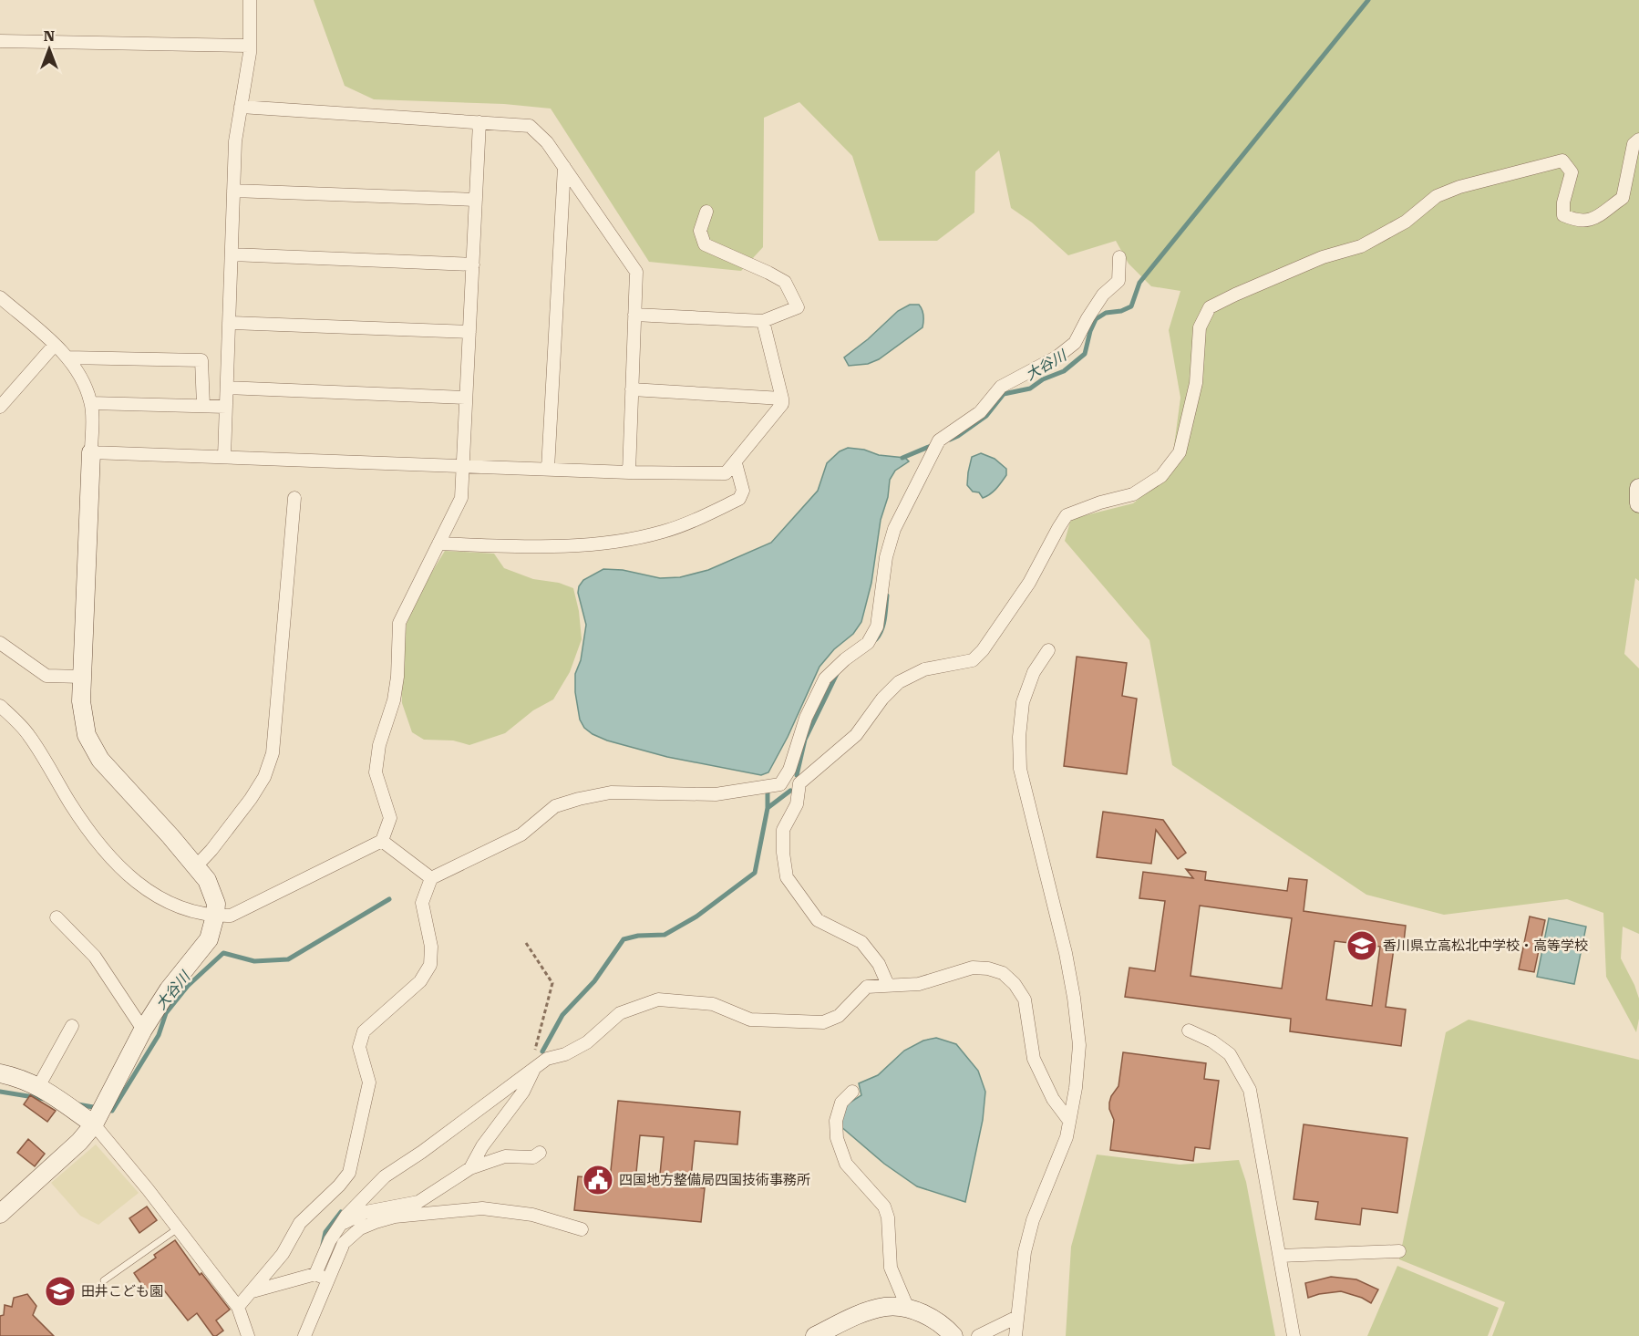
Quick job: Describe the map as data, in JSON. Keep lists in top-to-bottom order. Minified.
{"water":["大谷川"],"places":{"school or university":["香川県立高松北中学校・高等学校","田井こども園"],"public building":["四国地方整備局四国技術事務所"]},"north":"top"}
